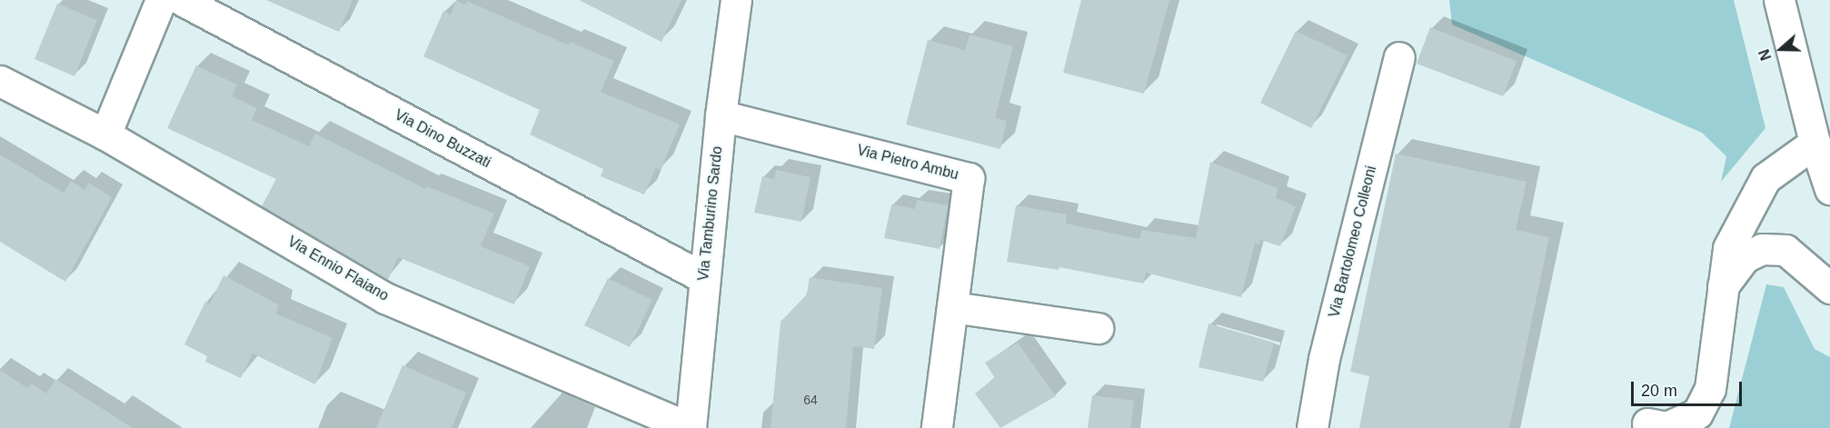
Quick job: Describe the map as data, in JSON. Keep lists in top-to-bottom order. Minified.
{"streets":{"street":["Via Dino Buzzati","Via Pietro Ambu","Via Tamburino Sardo","Via Bartolomeo Colleoni","Via Ennio Flaiano"]},"crossings":[["Via Dino Buzzati","Via Tamburino Sardo"],["Via Pietro Ambu","Via Tamburino Sardo"],["Via Tamburino Sardo","Via Ennio Flaiano"]],"house_numbers":["64"],"scale_bar":"20 m","north":"left"}
